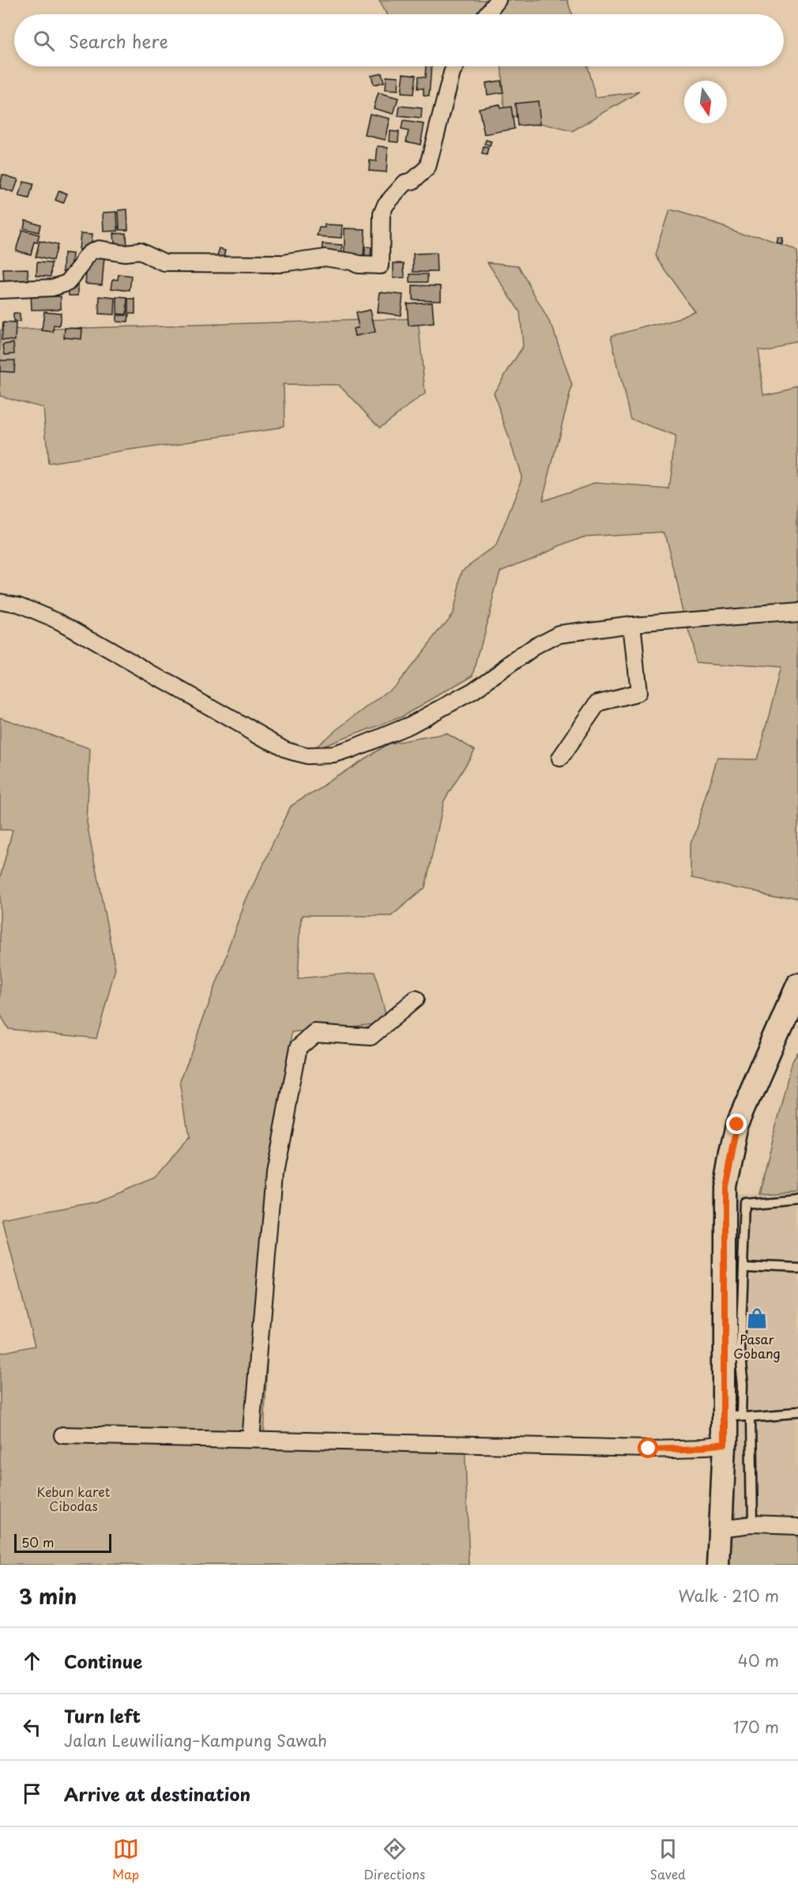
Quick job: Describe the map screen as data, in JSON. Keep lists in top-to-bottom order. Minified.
{"parks":["Kebun karet Cibodas"],"places":{"shop":["Pasar Gobang"]},"scale_bar":"50 m","north":"bottom","page":{"search":"Search here","scale":"50 m","heading":["3 min","Walk · 210 m"],"list":[["Continue","40 m"],["Turn left","Jalan Leuwiliang–Kampung Sawah","170 m"],"Arrive at destination"],"nav":["Map","Directions","Saved"]}}
